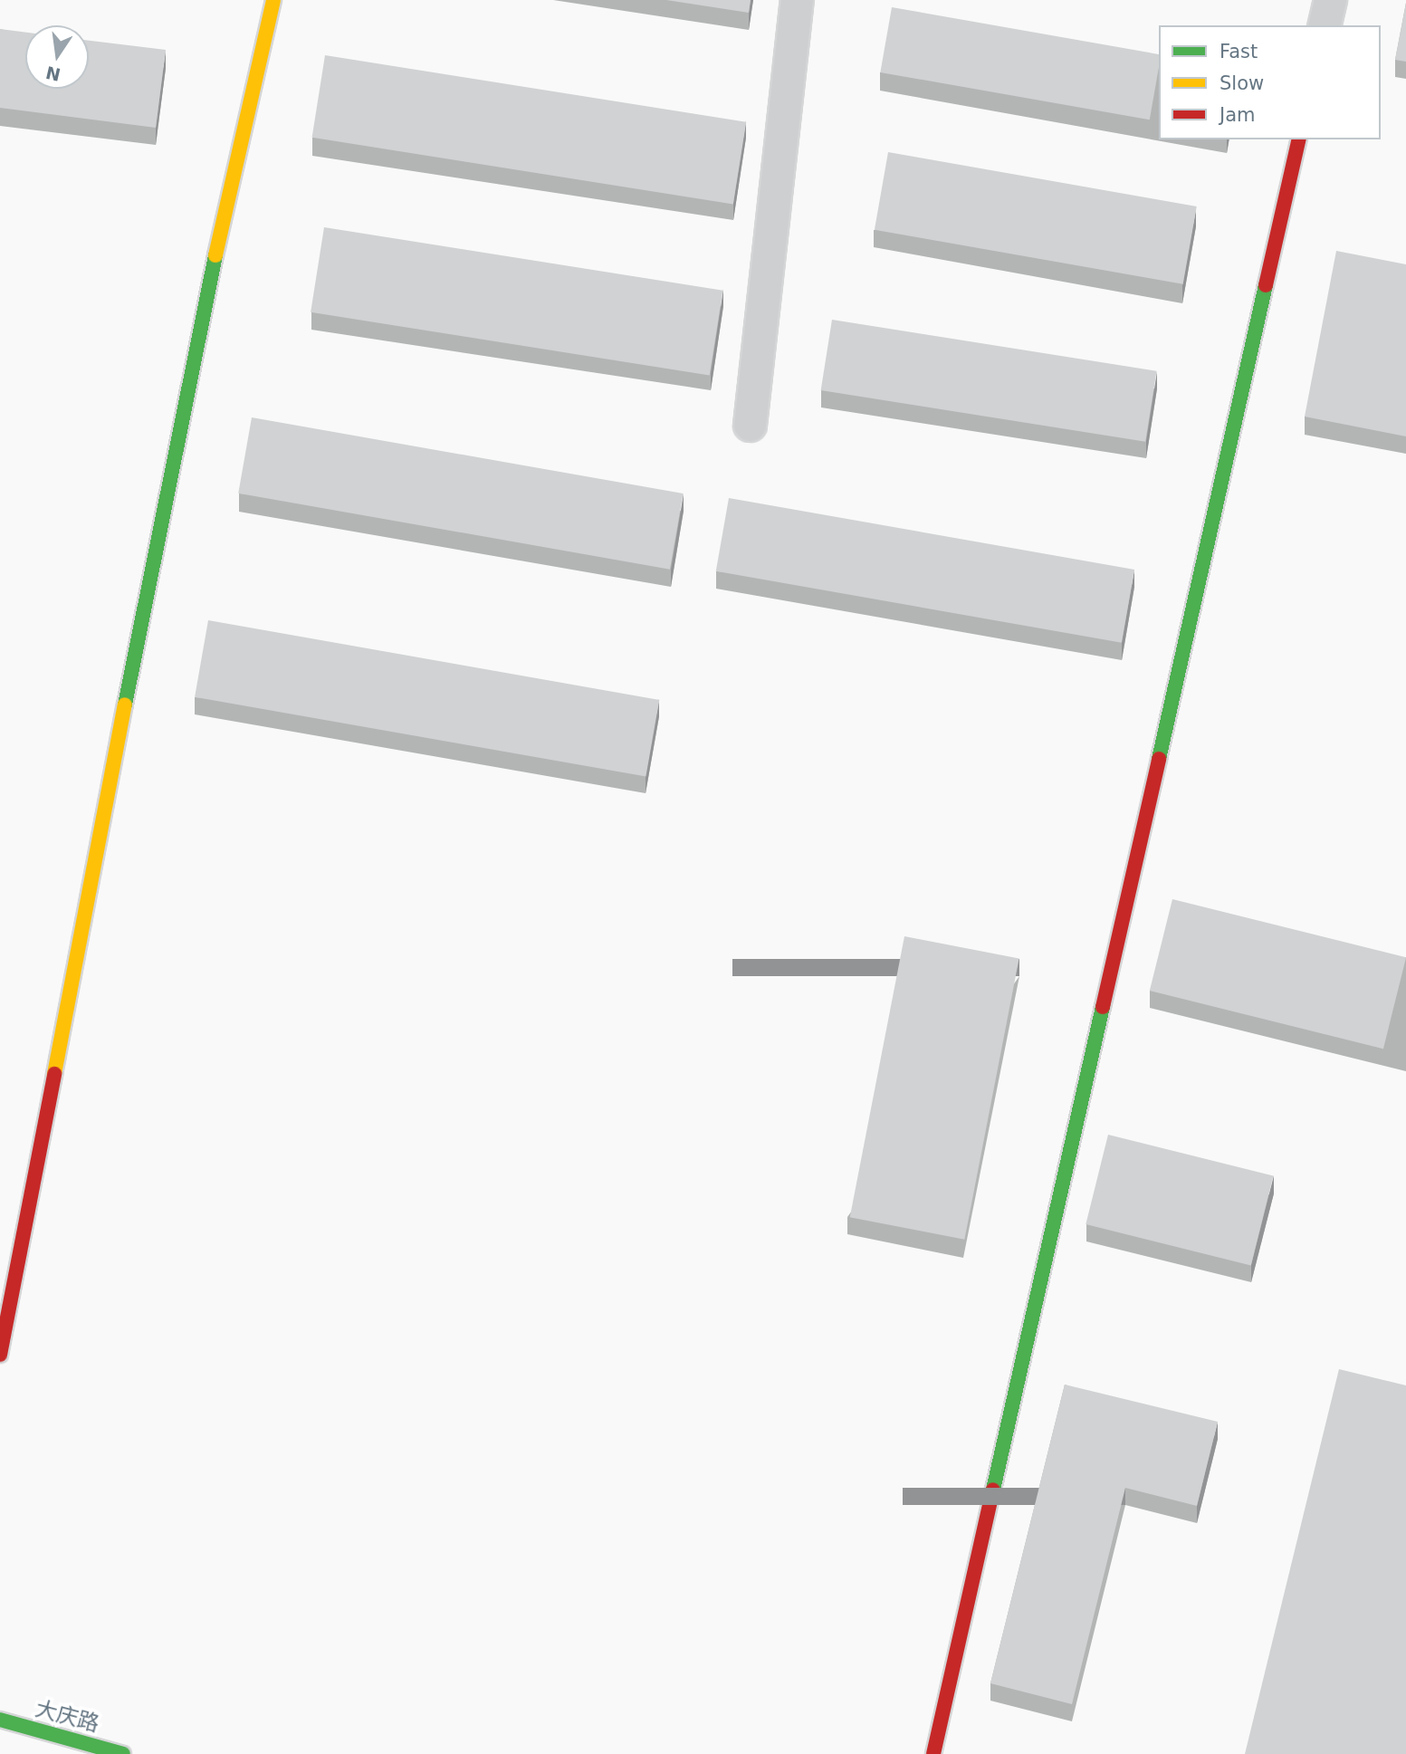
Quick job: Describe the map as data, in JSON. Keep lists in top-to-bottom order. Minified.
{"streets":{"street":["大庆路"]},"legend":["Fast","Slow","Jam"],"north":"bottom"}
